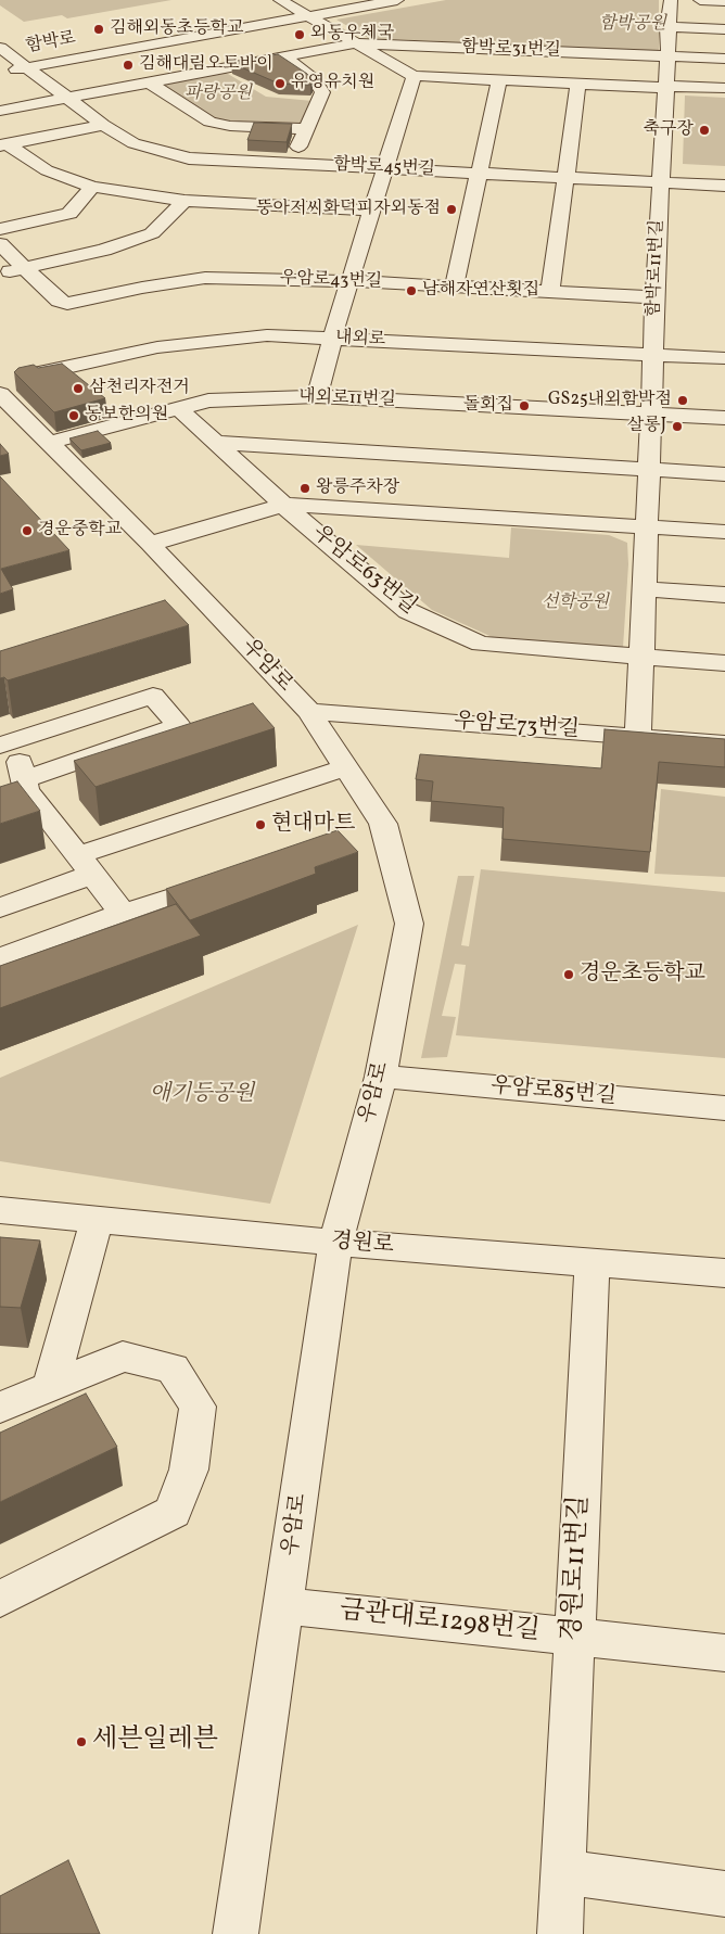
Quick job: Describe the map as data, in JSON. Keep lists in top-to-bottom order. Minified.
{"streets":{"street":["함박로","함박로31번길","함박로45번길","함박로11번길","우암로43번길","내외로","내외로11번길","우암로63번길","우암로","우암로73번길","우암로85번길","경원로","경원로11번길","금관대로1298번길"]},"crossings":[["함박로","함박로31번길"],["함박로","함박로45번길"],["함박로31번길","함박로45번길"],["함박로31번길","함박로11번길"],["함박로45번길","함박로11번길"],["함박로11번길","우암로43번길"],["함박로11번길","내외로"],["내외로11번길","우암로63번길"],["내외로11번길","우암로"],["우암로63번길","우암로"],["우암로","우암로73번길"],["우암로","우암로85번길"],["우암로","경원로"],["우암로","금관대로1298번길"],["경원로","경원로11번길"],["경원로11번길","금관대로1298번길"]],"parks":["함박공원","파랑공원","선학공원","애기등공원"],"places":["김해외동초등학교","외동우체국","김해대림오토바이","유영유치원","축구장","뚱아저씨화덕피자외동점","남해자연산횟집","삼천리자전거","GS25내외함박점","돌회집","동보한의원","살롱J","왕릉주차장","경운중학교","현대마트","경운초등학교","세븐일레븐"]}
